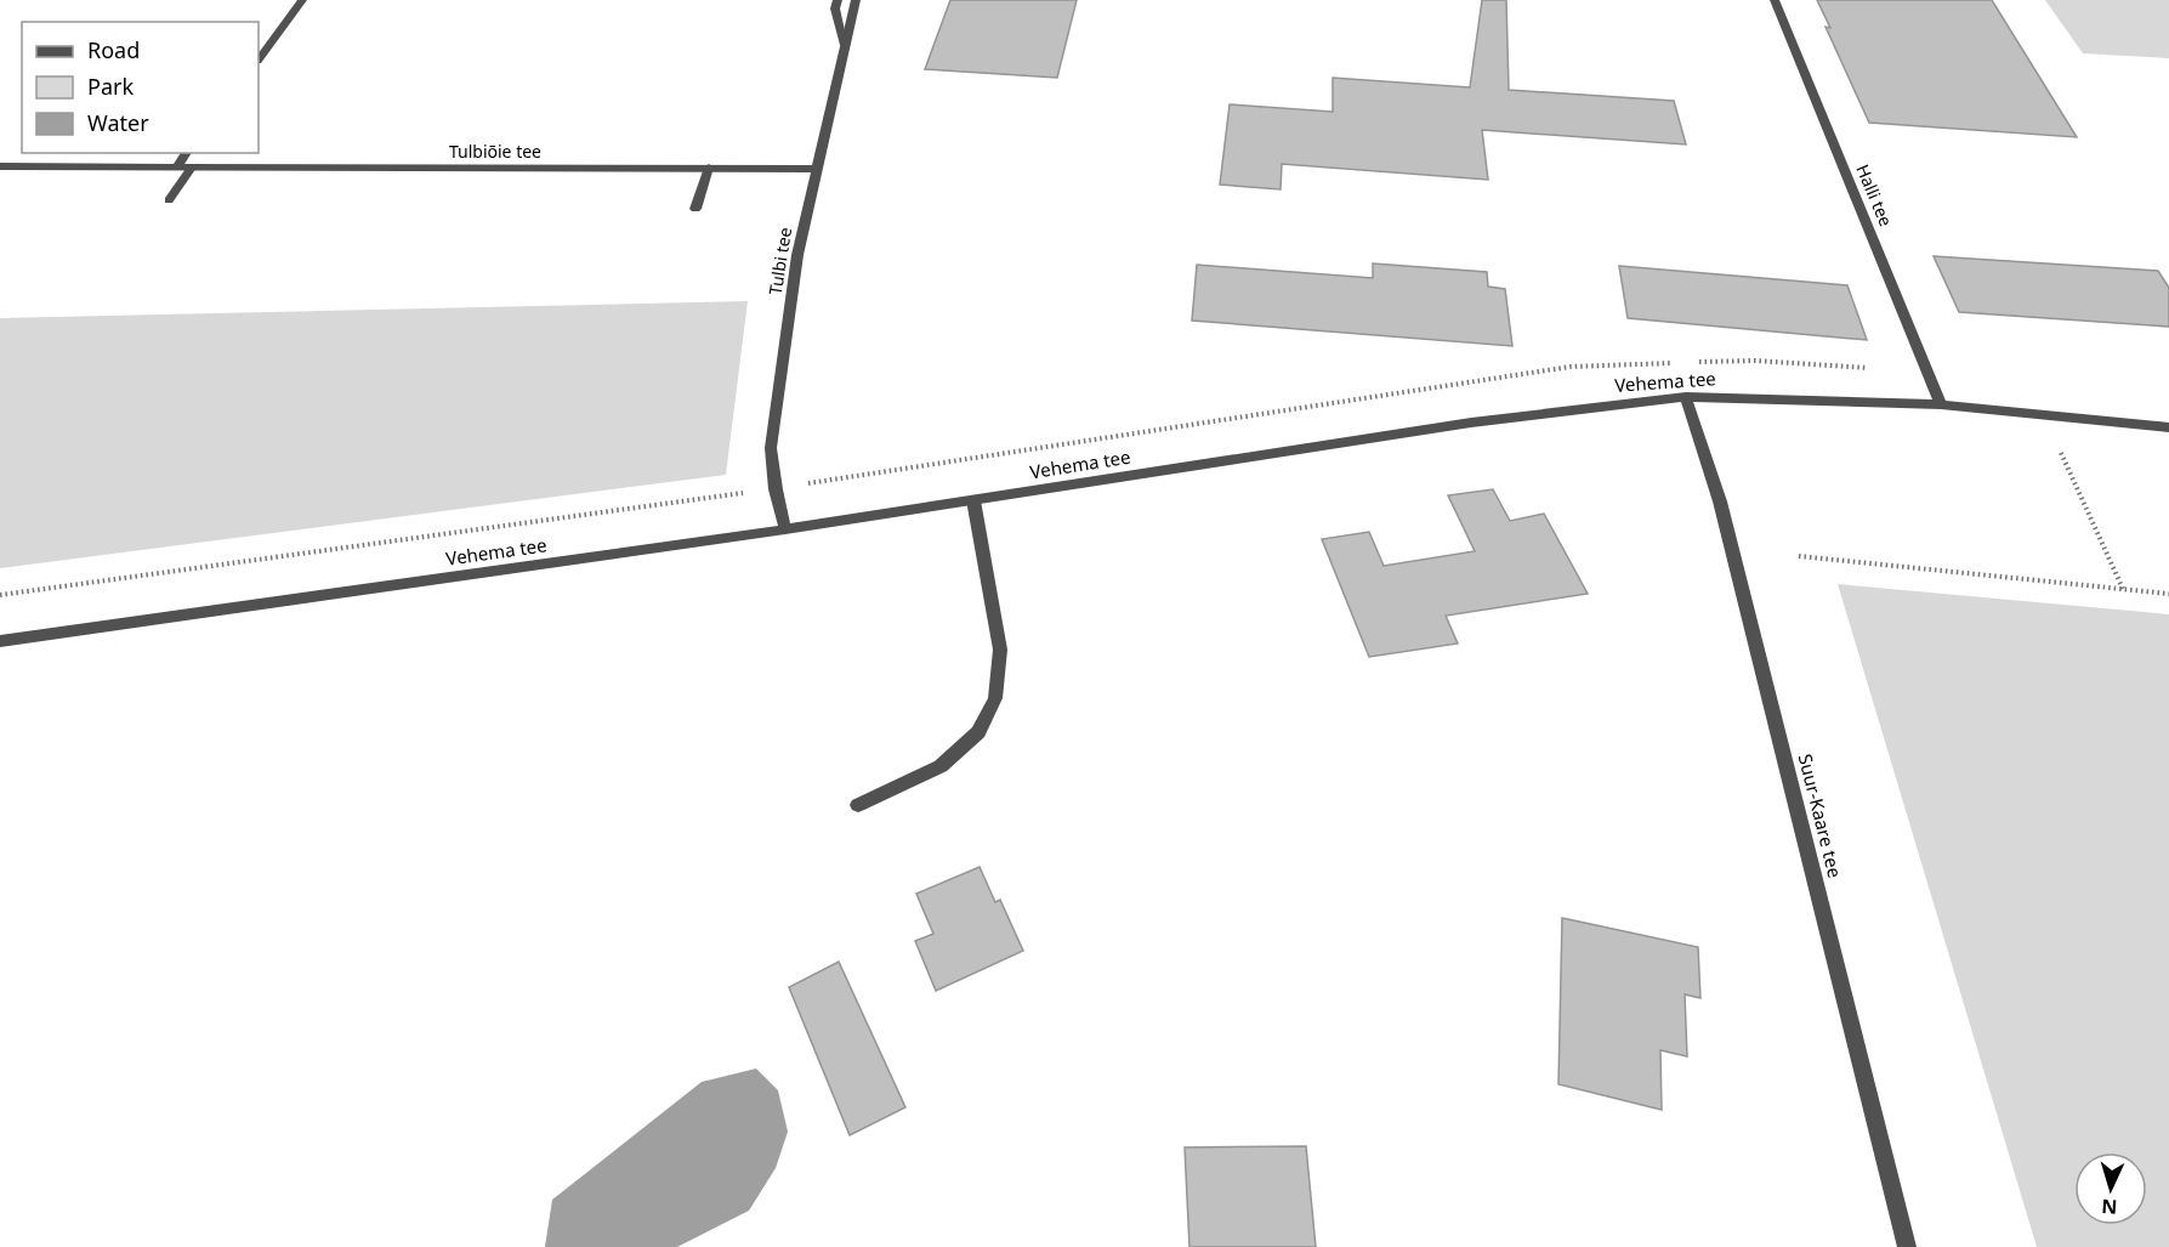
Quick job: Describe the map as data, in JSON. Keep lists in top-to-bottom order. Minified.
{"streets":{"street":["Tulbiõie tee","Halli tee","Tulbi tee","Vehema tee","Suur-Kaare tee"]},"crossings":[["Tulbiõie tee","Tulbi tee"],["Halli tee","Vehema tee"],["Tulbi tee","Vehema tee"],["Vehema tee","Suur-Kaare tee"]],"legend":["Road","Park","Water"],"north":"bottom"}
